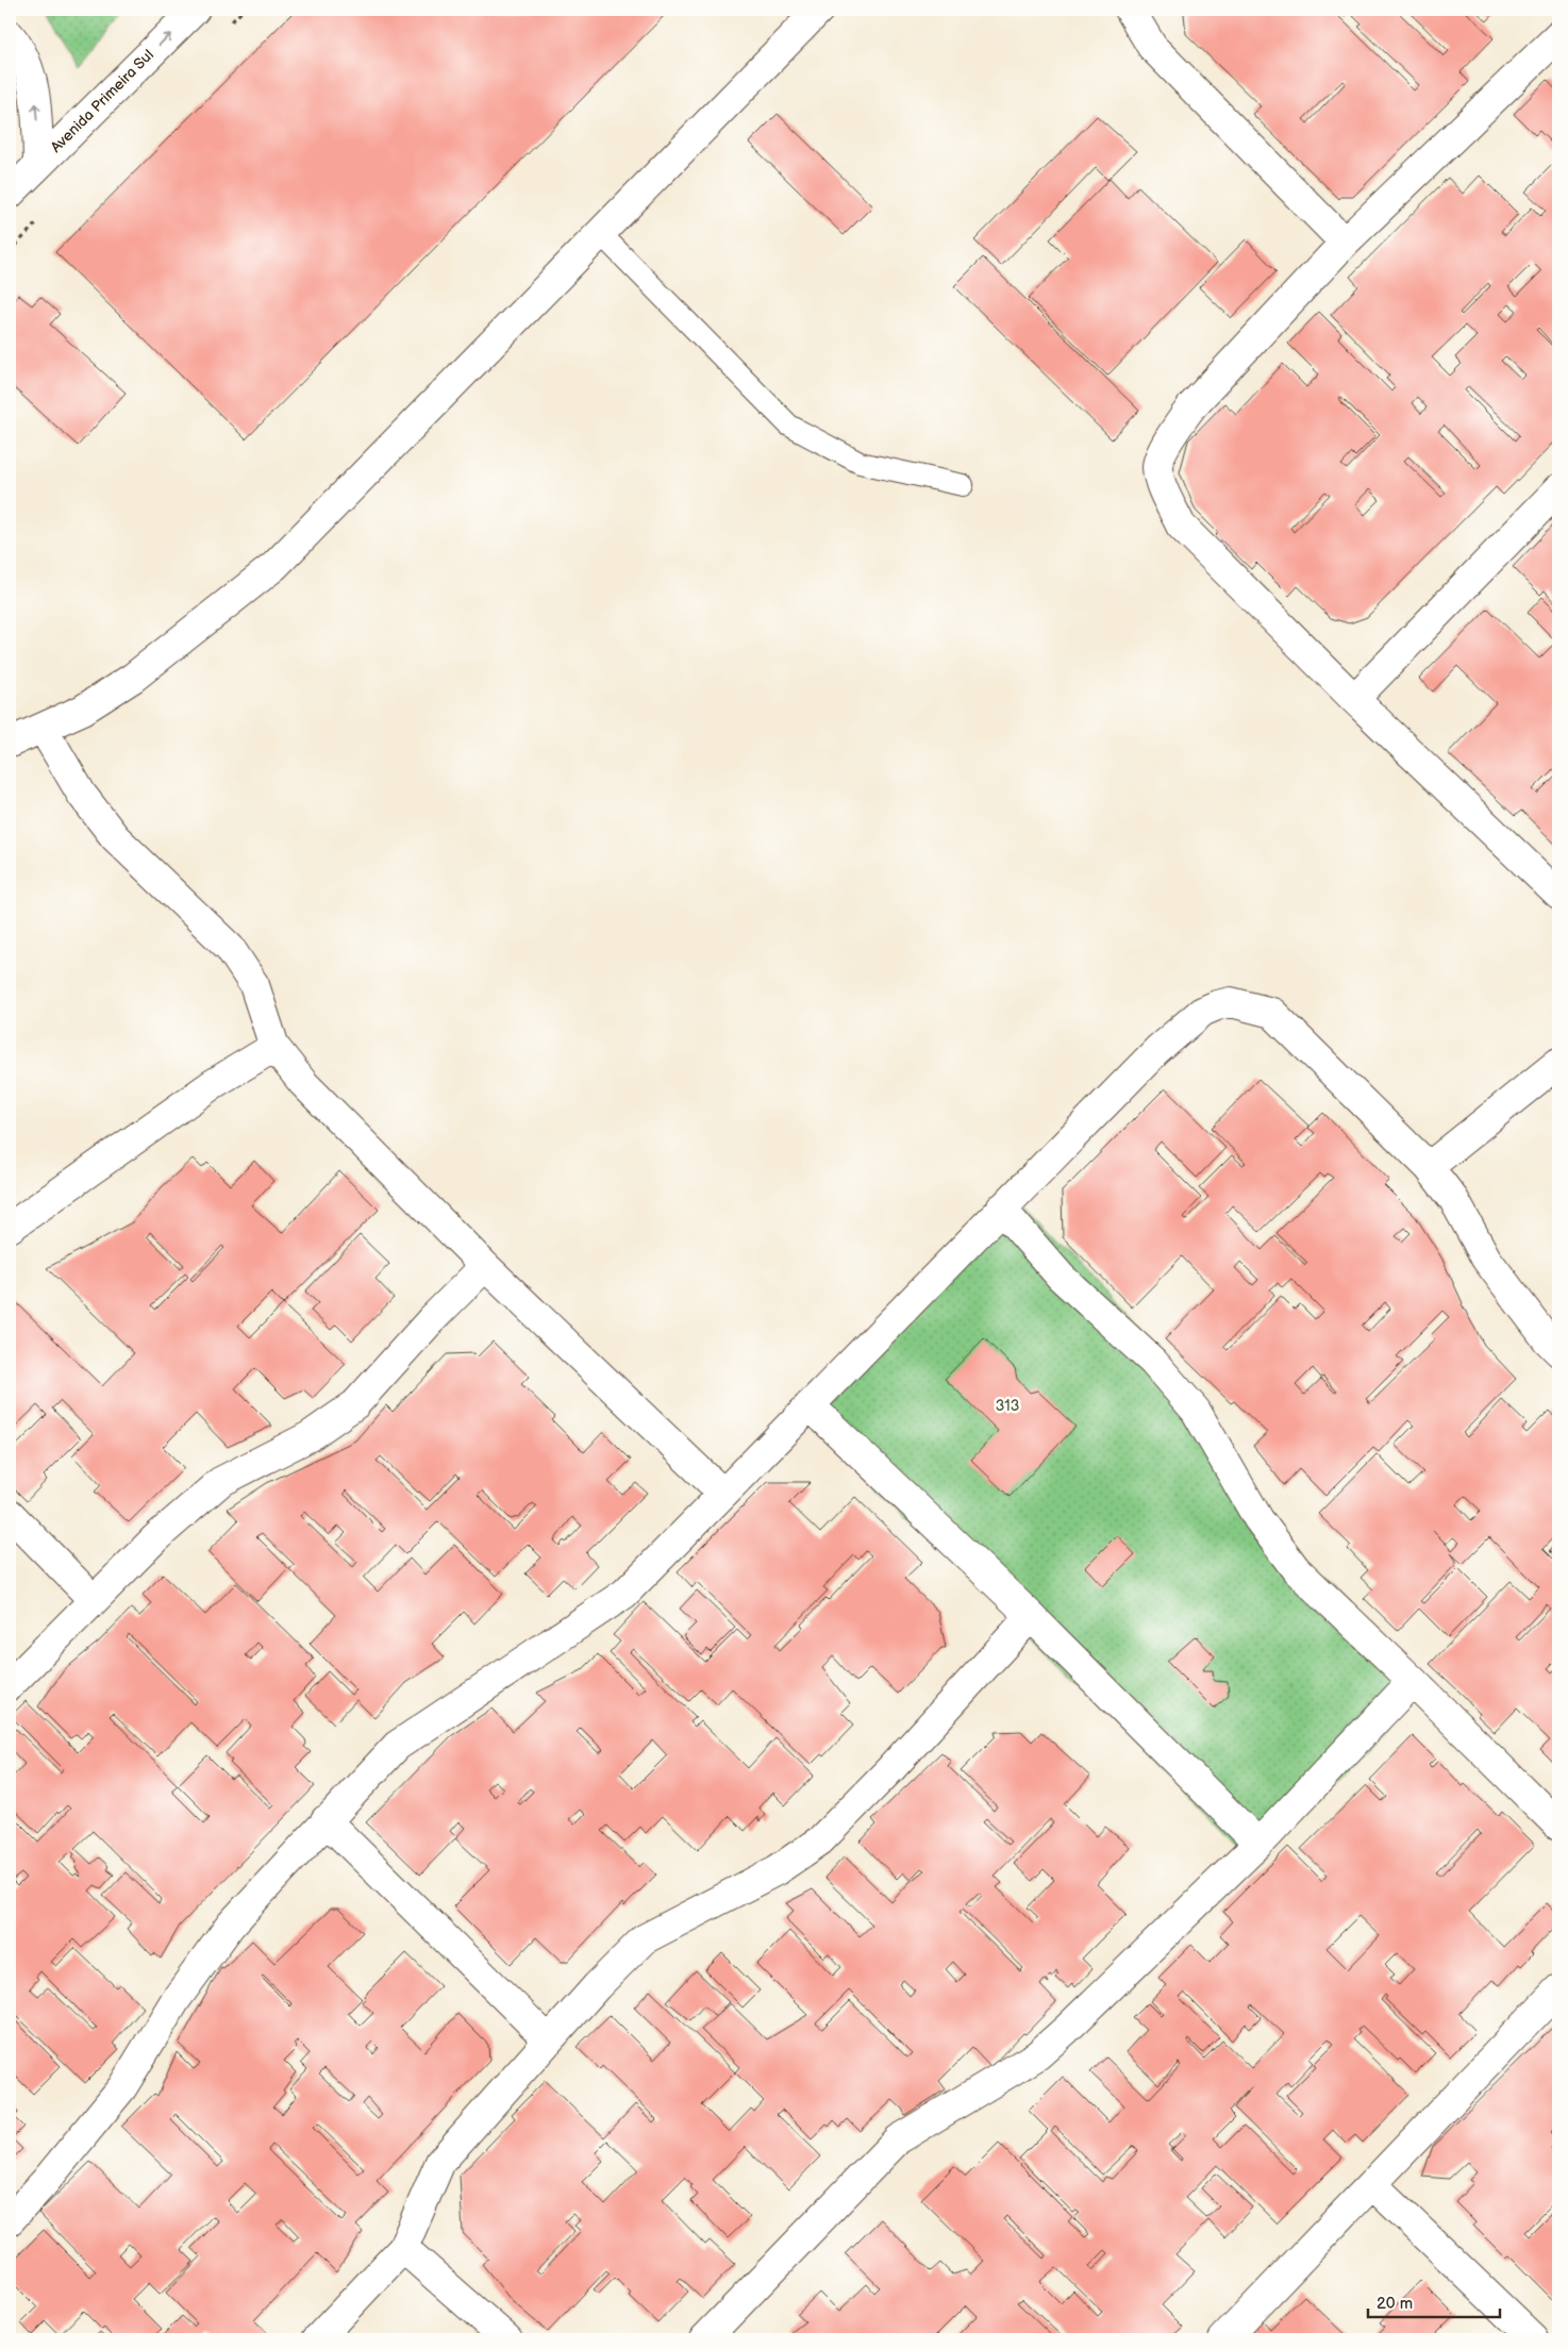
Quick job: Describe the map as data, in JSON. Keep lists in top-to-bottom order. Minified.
{"streets":{"street":["Avenida Primeira Sul"]},"one_way":["Avenida Primeira Sul"],"parks":["313"],"scale_bar":"20 m"}
